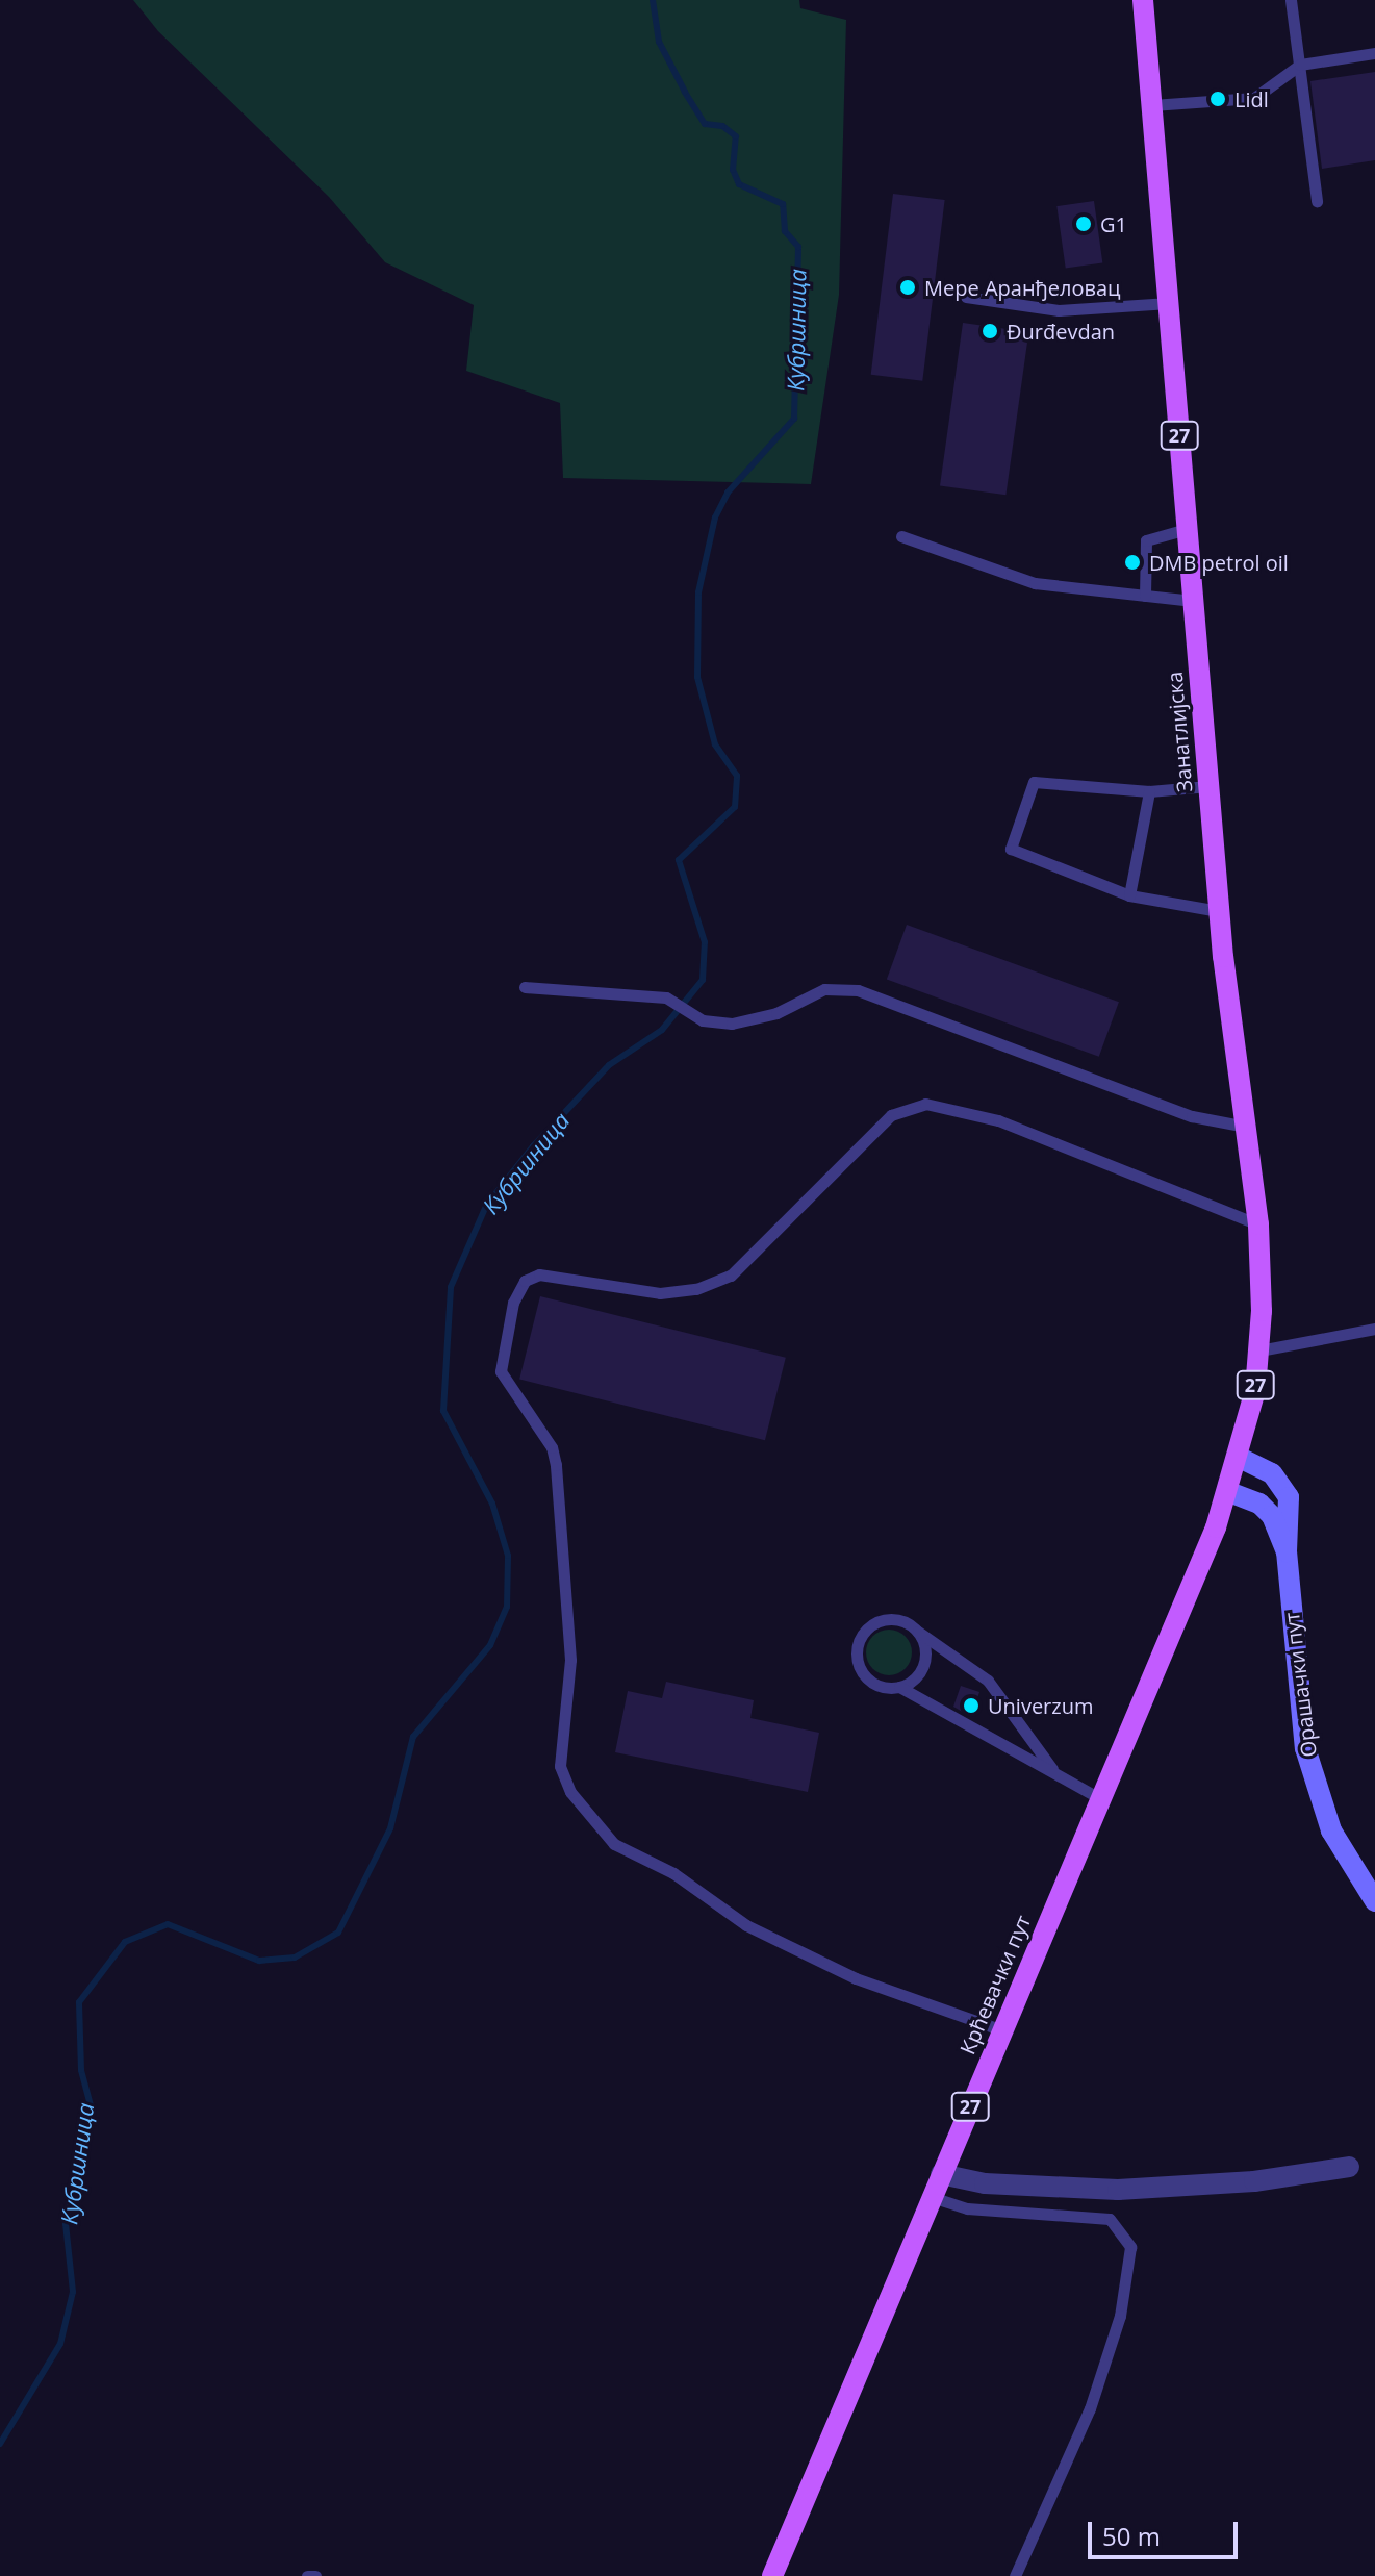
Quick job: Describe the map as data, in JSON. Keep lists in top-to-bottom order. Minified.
{"streets":{"main road":["27","Занатлијска","Орашачки пут","Крћевачки пут"]},"crossings":[["Занатлијска","Крћевачки пут"]],"water":["Кубршница"],"places":["Lidl","G1","Мере Аранђеловац","Đurđevdan","DMB petrol oil","Univerzum"],"scale_bar":"50 m"}
